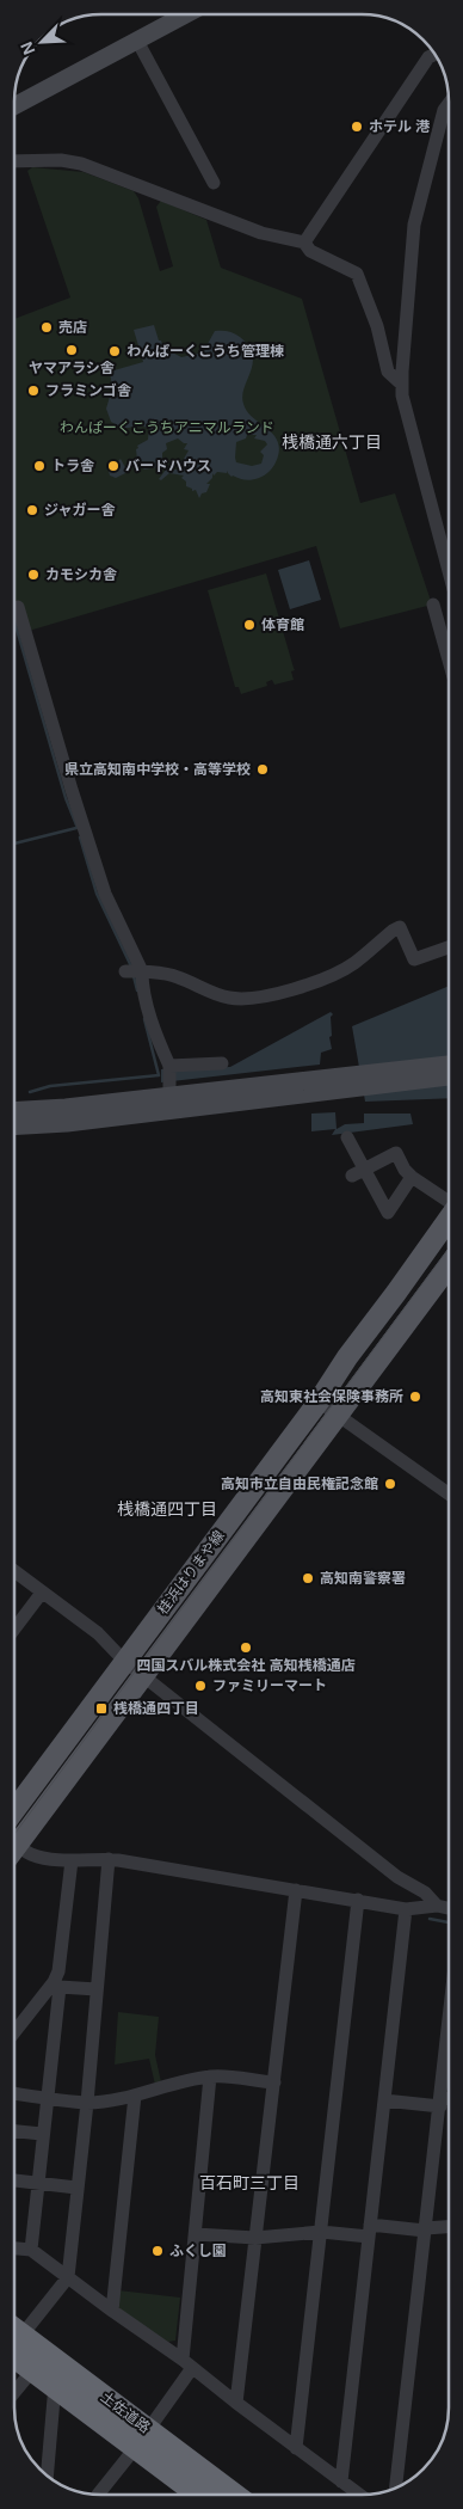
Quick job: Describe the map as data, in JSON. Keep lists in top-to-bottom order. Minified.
{"streets":{"highway":["土佐道路"],"main road":["桂浜はりまや線"]},"districts":["桟橋通六丁目","桟橋通四丁目","百石町三丁目"],"parks":["わんぱーくこうちアニマルランド"],"places":{"other":["ホテル 港","売店","ヤマアラシ舎","わんぱーくこうち管理棟","フラミンゴ舎","トラ舎","バードハウス","ジャガー舎","カモシカ舎","体育館","県立高知南中学校・高等学校","高知東社会保険事務所","高知市立自由民権記念館","高知南警察署","四国スバル株式会社 高知桟橋通店","ファミリーマート","ふくし園"],"transit":["桟橋通四丁目"]},"north":"bottom left"}
